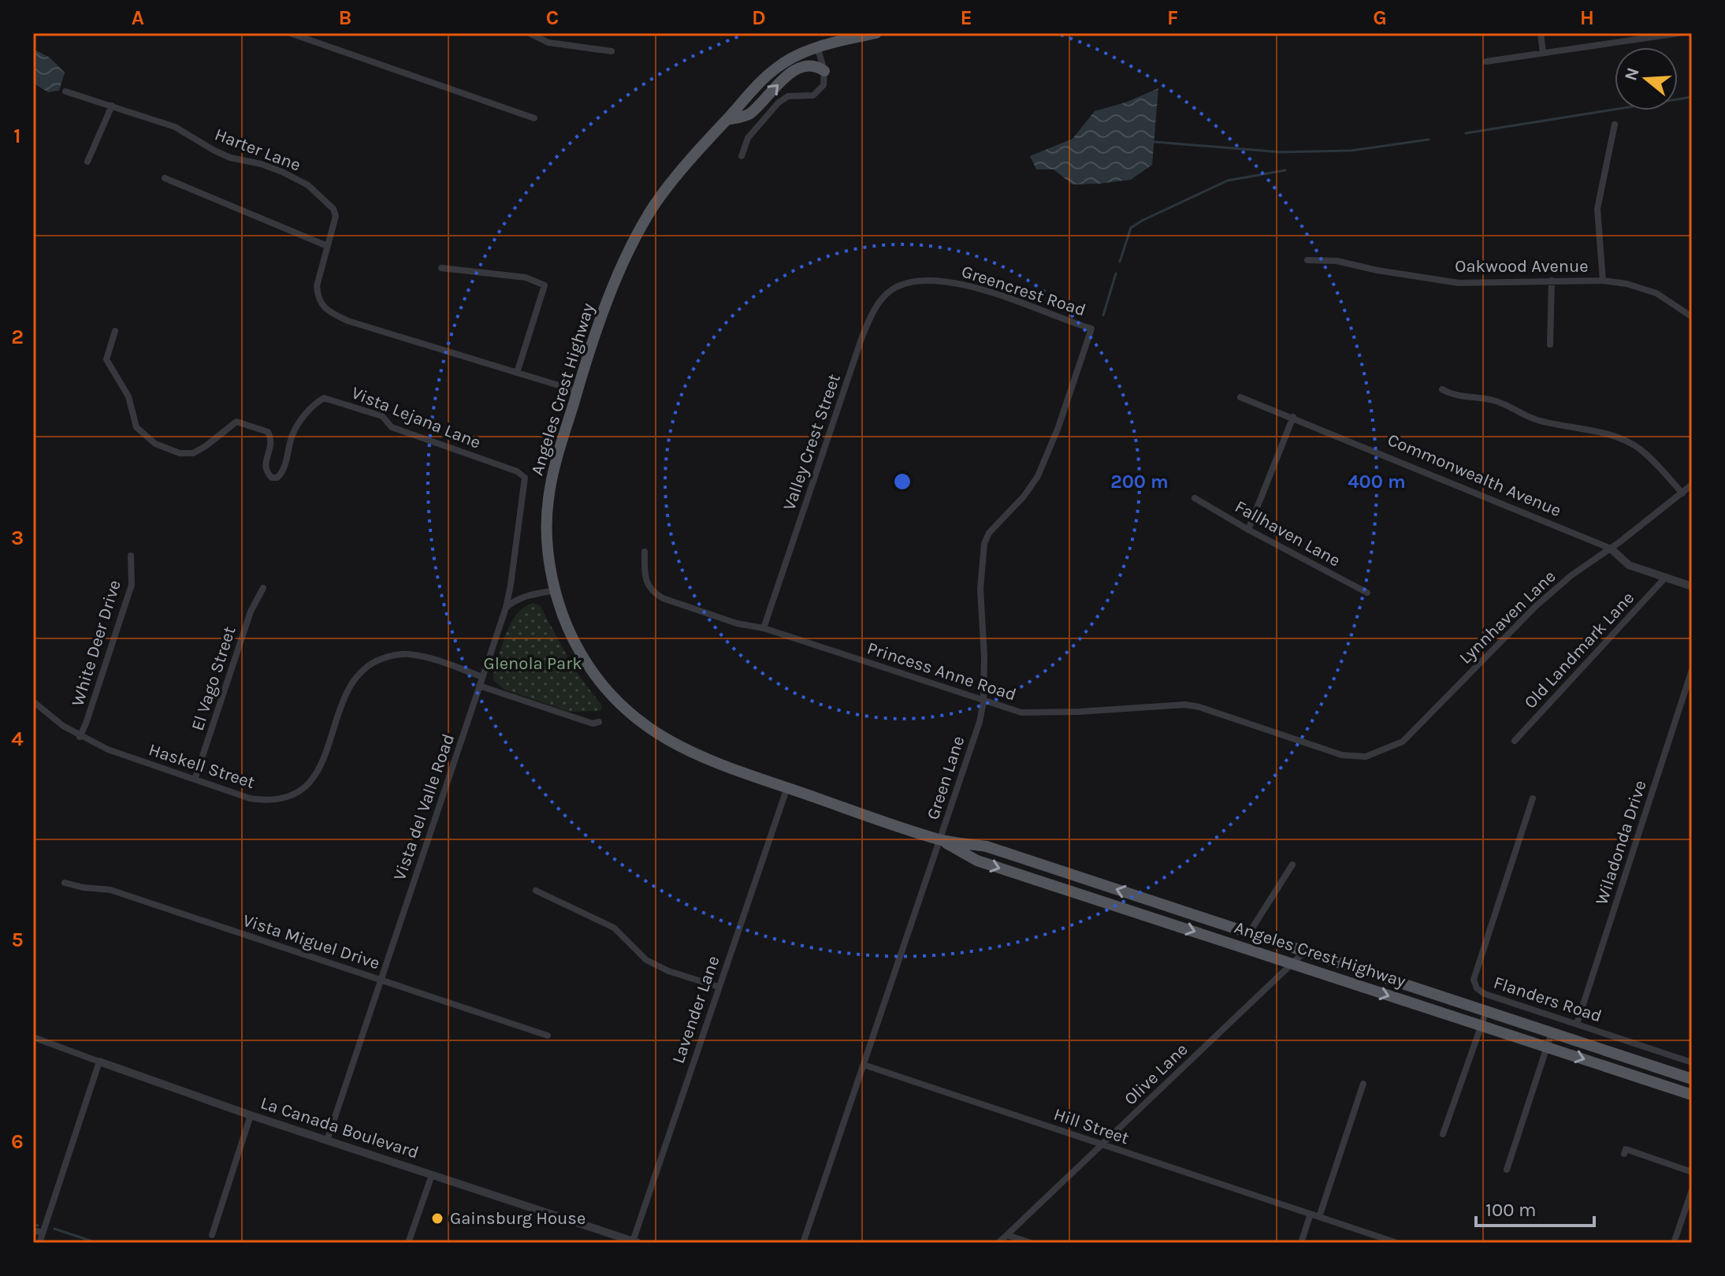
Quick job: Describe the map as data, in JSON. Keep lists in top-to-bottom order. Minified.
{"streets":{"main road":["Angeles Crest Highway"],"street":["Harter Lane","Oakwood Avenue","Greencrest Road","Vista Lejana Lane","Valley Crest Street","Commonwealth Avenue","Fallhaven Lane","Lynnhaven Lane","White Deer Drive","Old Landmark Lane","Princess Anne Road","El Vago Street","Haskell Street","Green Lane","Vista del Valle Road","Wiladonda Drive","Vista Miguel Drive","Flanders Road","Lavender Lane","Olive Lane","Hill Street","La Canada Boulevard"]},"crossings":[["Harter Lane","Angeles Crest Highway"],["Greencrest Road","Valley Crest Street"],["Greencrest Road","Green Lane"],["Angeles Crest Highway","Green Lane"],["Angeles Crest Highway","Lavender Lane"],["Angeles Crest Highway","Olive Lane"],["Vista Lejana Lane","Vista del Valle Road"],["Valley Crest Street","Princess Anne Road"],["Commonwealth Avenue","Lynnhaven Lane"],["Commonwealth Avenue","Old Landmark Lane"],["Lynnhaven Lane","Princess Anne Road"],["White Deer Drive","Haskell Street"],["Princess Anne Road","Green Lane"],["El Vago Street","Haskell Street"],["Haskell Street","Vista del Valle Road"],["Green Lane","Hill Street"],["Vista del Valle Road","Vista Miguel Drive"],["Vista del Valle Road","La Canada Boulevard"],["Wiladonda Drive","Flanders Road"],["Lavender Lane","La Canada Boulevard"],["Olive Lane","Hill Street"]],"parks":["Glenola Park"],"places":["Gainsburg House"],"scale_bar":"100 m","north":"left","grid":{"columns":["A","B","C","D","E","F","G","H"],"rows":["1","2","3","4","5","6"]},"rings":["200 m","400 m"]}
